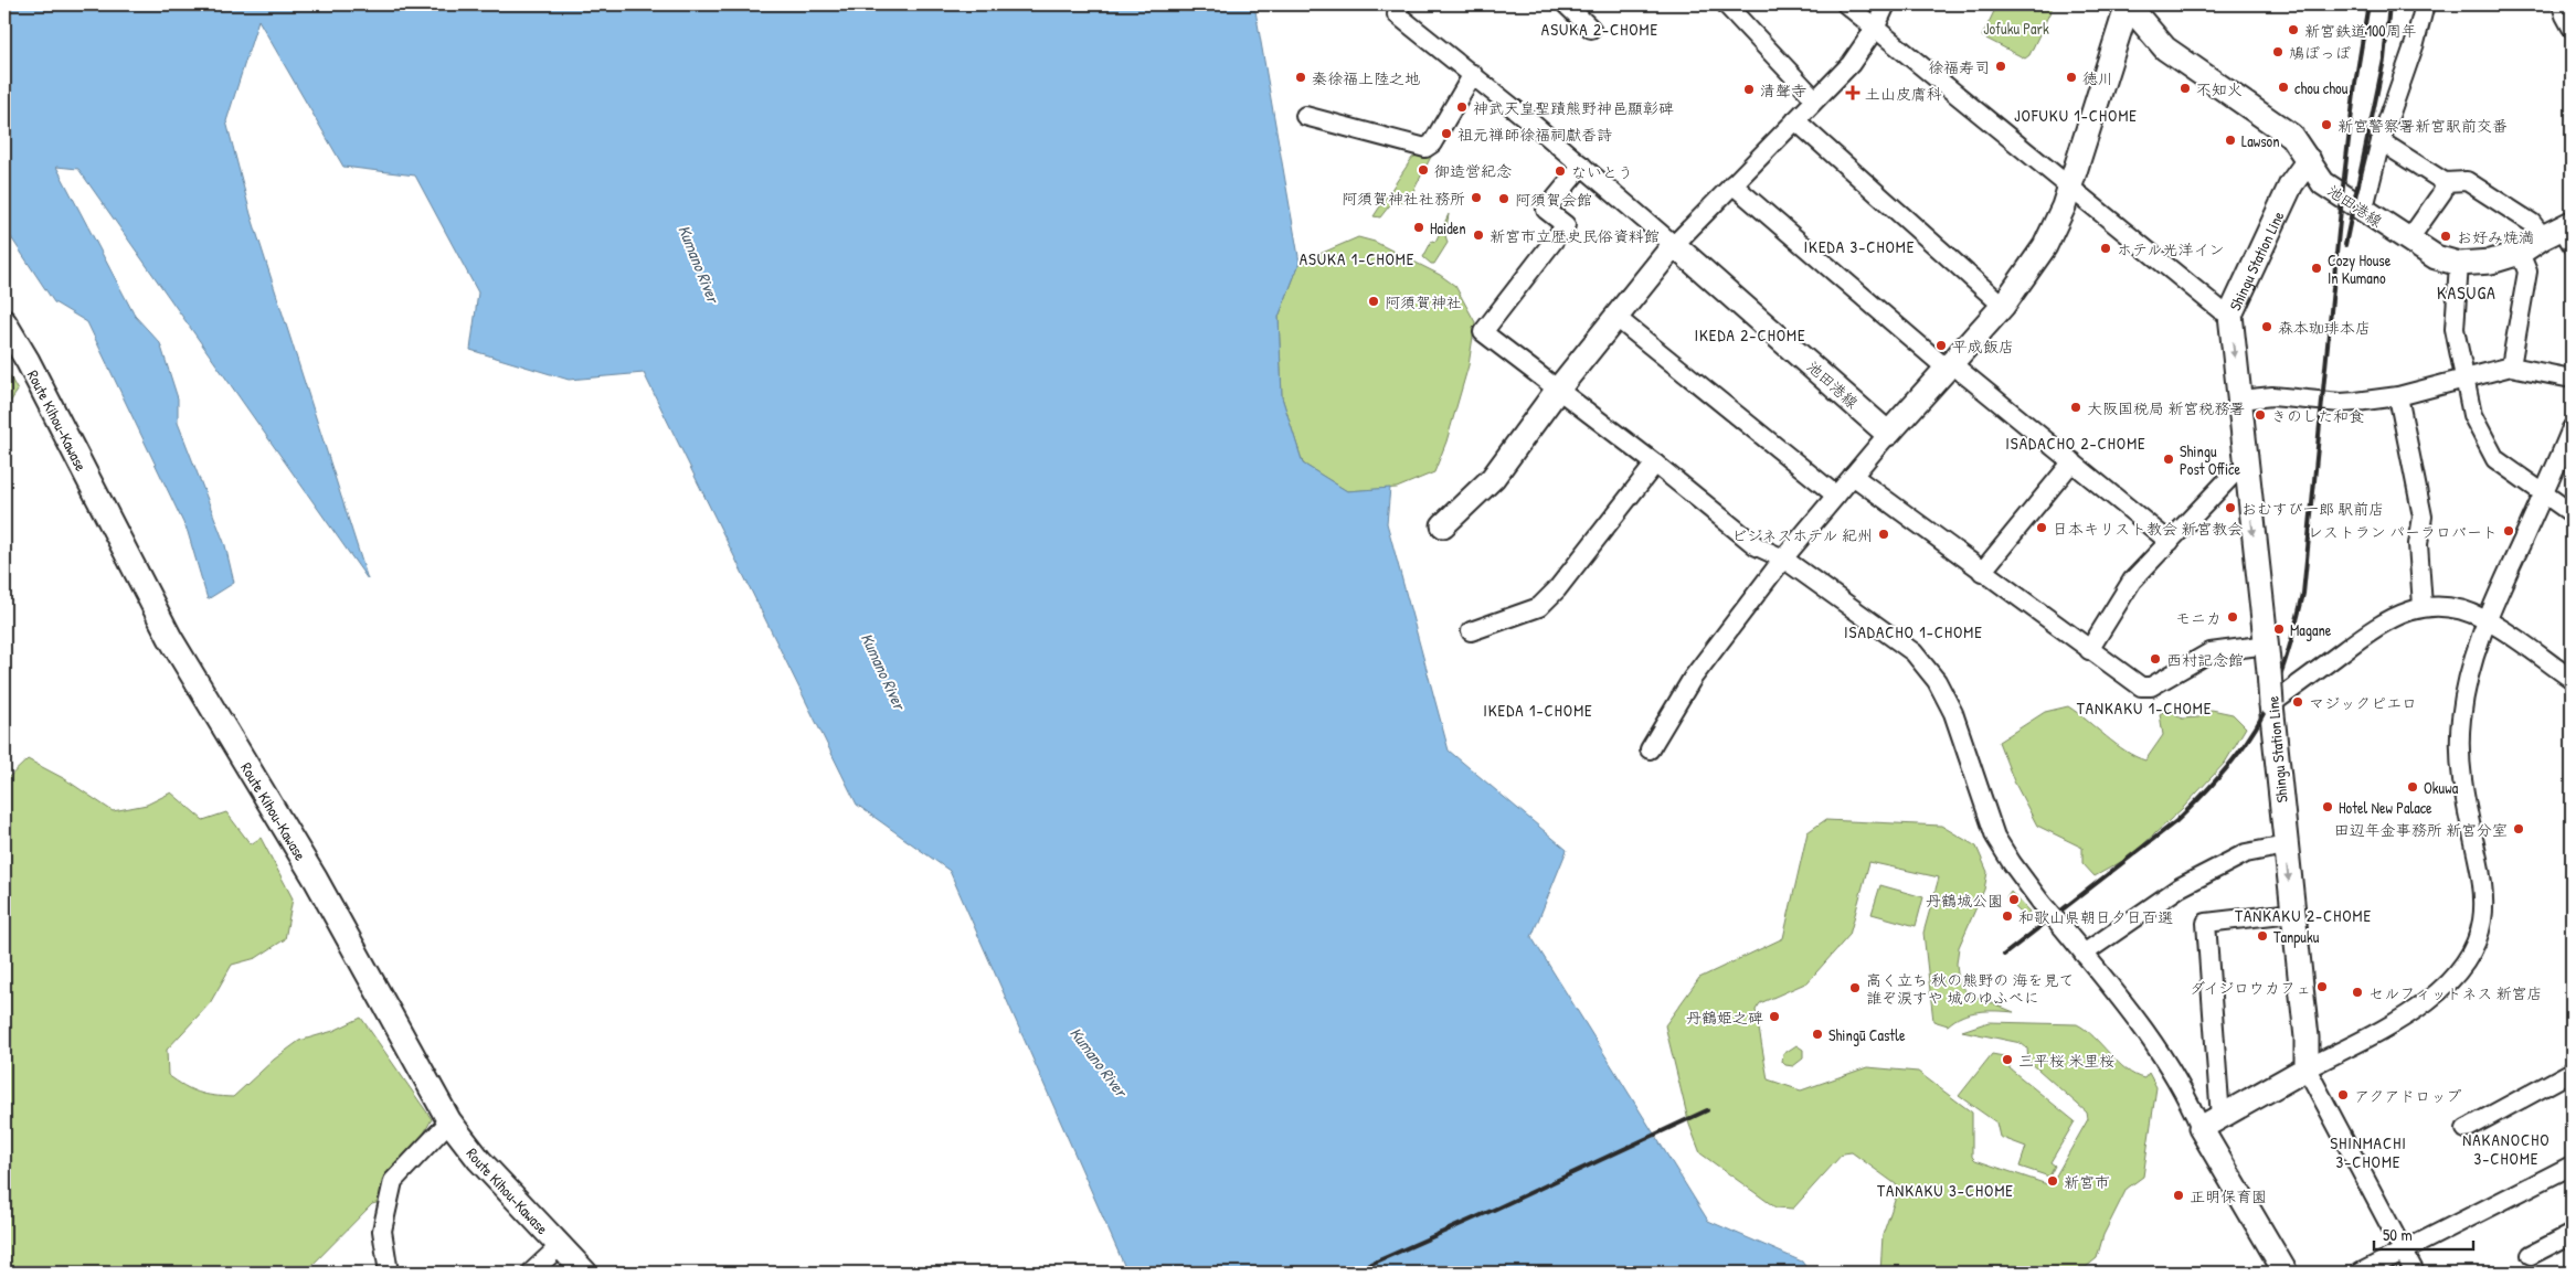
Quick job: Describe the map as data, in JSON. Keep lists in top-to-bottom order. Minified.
{"streets":{"main road":["池田港線","Shingu Station Line","Route Kihou-Kawase"]},"crossings":[["池田港線","Shingu Station Line"]],"one_way":["Shingu Station Line"],"districts":["ASUKA 2-CHOME","JOFUKU 1-CHOME","IKEDA 3-CHOME","ASUKA 1-CHOME","KASUGA","IKEDA 2-CHOME","ISADACHO 2-CHOME","ISADACHO 1-CHOME","TANKAKU 1-CHOME","IKEDA 1-CHOME","TANKAKU 2-CHOME","NAKANOCHO 3-CHOME","SHINMACHI 3-CHOME","TANKAKU 3-CHOME"],"water":["Kumano River"],"parks":["Jofuku Park"],"places":{"other":["新宮鉄道100周年","鳩ぽっぽ","徐福寿司","秦徐福上陸之地","徳川","chou chou","不知火","清聲寺","神武天皇聖蹟熊野神邑顯彰碑","新宮警察署新宮駅前交番","祖元禅師徐福祠獻香詩","Lawson","御造営紀念","ないとう","阿須賀神社社務所","阿須賀会館","Haiden","新宮市立歴史民俗資料館","お好み焼満","ホテル光洋イン","Cozy House In Kumano","阿須賀神社","森本珈琲本店","平成飯店","大阪国税局 新宮税務署","きのした和食","Shingu Post Office","おむすび一郎 駅前店","日本キリスト教会 新宮教会","レストラン パーラロバート","ビジネスホテル 紀州","モニカ","Magane","西村記念館","マジックピエロ","Okuwa","Hotel New Palace","田辺年金事務所 新宮分室","丹鶴城公園","和歌山県朝日夕日百選","Tanpuku","ダイジロウカフェ","高く立ち 秋の熊野の 海を見て 誰ぞ涙すや 城のゆふべに","セルフィットネス 新宮店","丹鶴姫之碑","Shingū Castle","三平桜 米里桜","アクアドロップ","新宮市","正明保育園"],"health":["土山皮膚科"]},"scale_bar":"50 m"}
